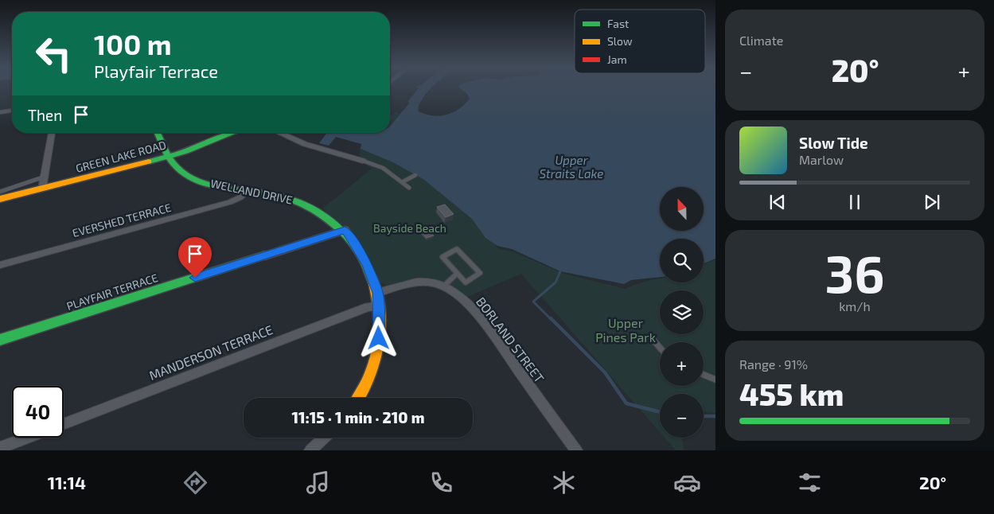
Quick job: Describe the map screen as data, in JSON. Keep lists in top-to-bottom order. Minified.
{"streets":{"street":["GREEN LAKE ROAD","WELLAND DRIVE","EVERSHED TERRACE","PLAYFAIR TERRACE","BORLAND STREET","MANDERSON TERRACE"]},"crossings":[["GREEN LAKE ROAD","WELLAND DRIVE"],["WELLAND DRIVE","EVERSHED TERRACE"],["WELLAND DRIVE","PLAYFAIR TERRACE"],["WELLAND DRIVE","BORLAND STREET"],["WELLAND DRIVE","MANDERSON TERRACE"]],"water":["Upper Straits Lake"],"parks":["Bayside Beach","Upper Pines Park"],"legend":["Fast","Slow","Jam"],"north":"top","page":{"tile":["Climate",["36","km/h"],["Range · 91%","455 km"]],"turn":["100 m","Playfair Terrace"],"heat":["−","20°","+"],"then":"Then","song":["Slow Tide","Marlow"],"map_buttons":["+","−"],"limit":"40","trip":"11:15 · 1 min · 210 m","tabs":["11:14","20°"]}}
